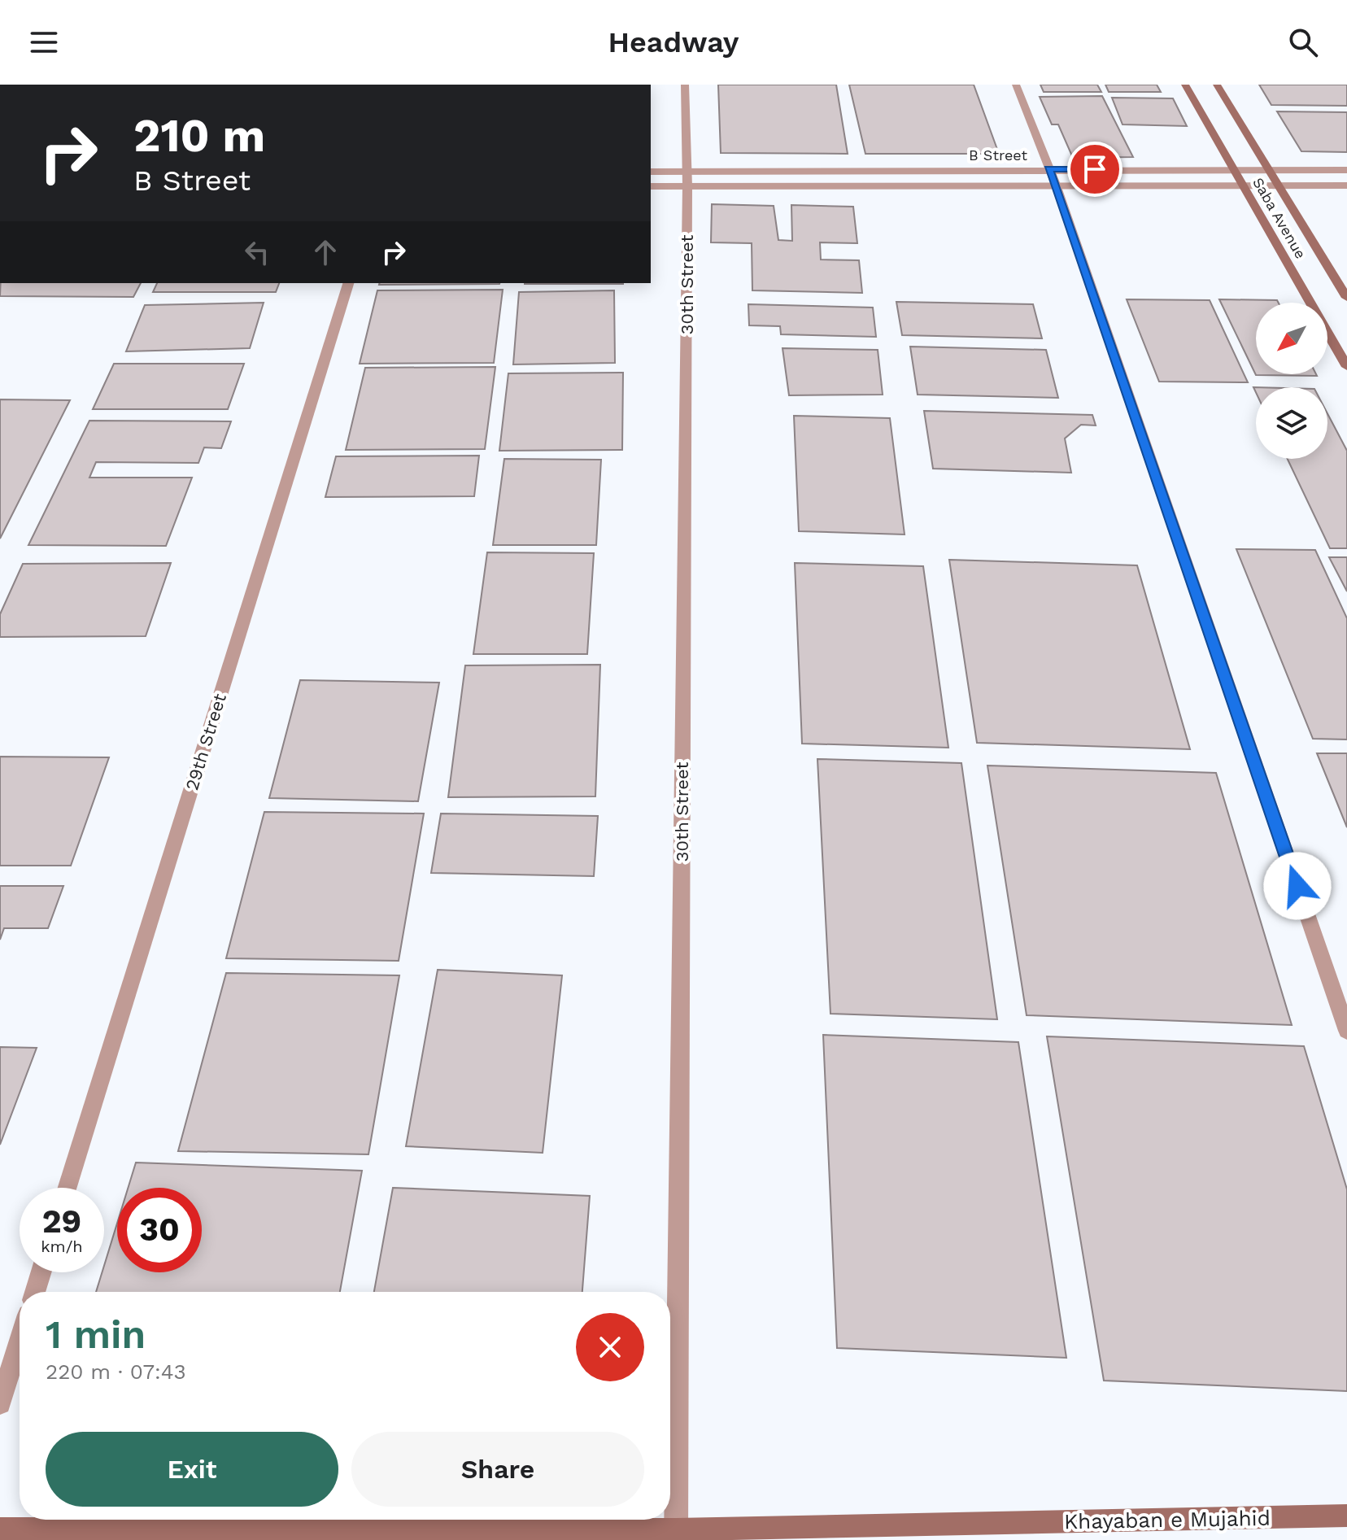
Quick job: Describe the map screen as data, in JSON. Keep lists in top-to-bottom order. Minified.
{"streets":{"main road":["Saba Avenue","Khayaban e Mujahid"],"street":["B Street","30th Street","29th Street"]},"crossings":[["B Street","Saba Avenue"],["B Street","30th Street"],["30th Street","Khayaban e Mujahid"]],"north":"bottom left","page":{"header":"Headway","turn":["210 m","B Street"],"speed":"29 km/h","limit":"30","heading":["1 min","220 m · 07:43"],"buttons":["Exit","Share"]}}
